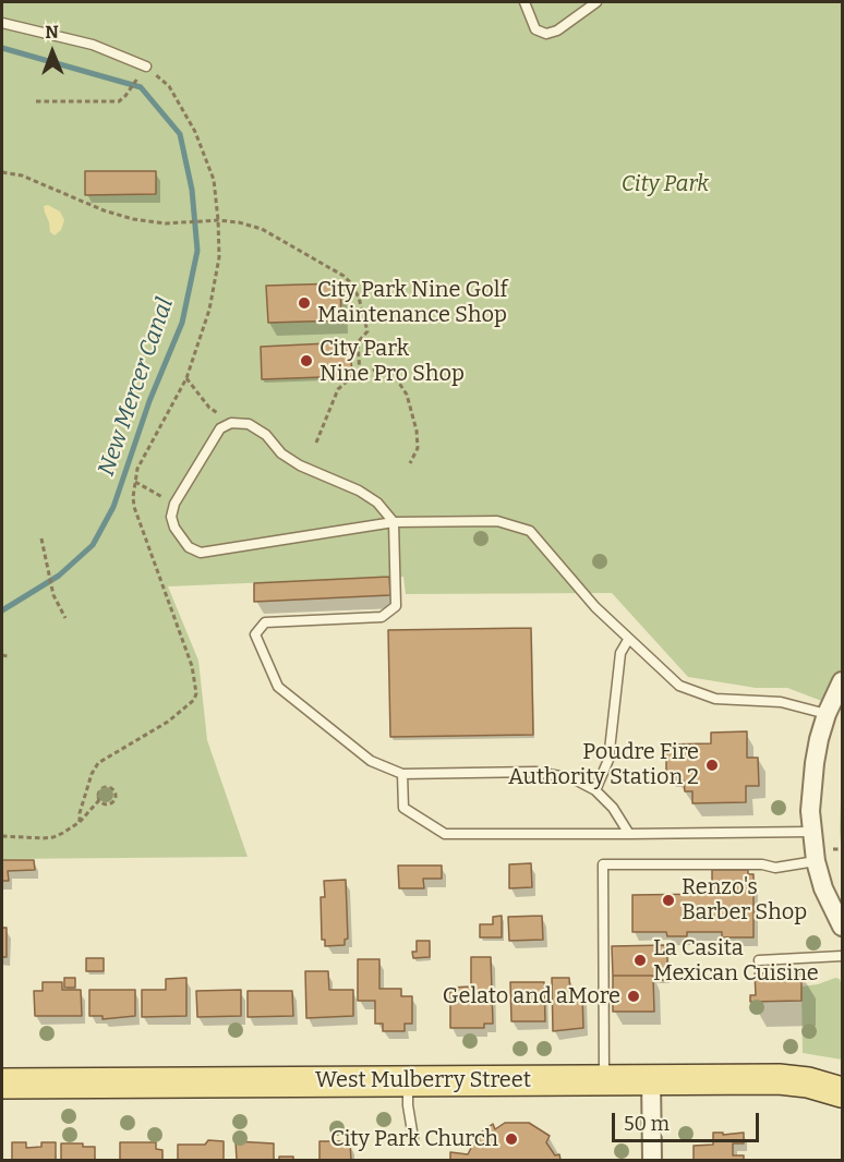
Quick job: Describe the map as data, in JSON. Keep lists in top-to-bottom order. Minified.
{"streets":{"main road":["West Mulberry Street"]},"water":["New Mercer Canal"],"parks":["City Park"],"places":["City Park Nine Golf Maintenance Shop","City Park Nine Pro Shop","Poudre Fire Authority Station 2","Renzo's Barber Shop","La Casita Mexican Cuisine","Gelato and aMore","City Park Church"],"scale_bar":"50 m","north":"top"}
